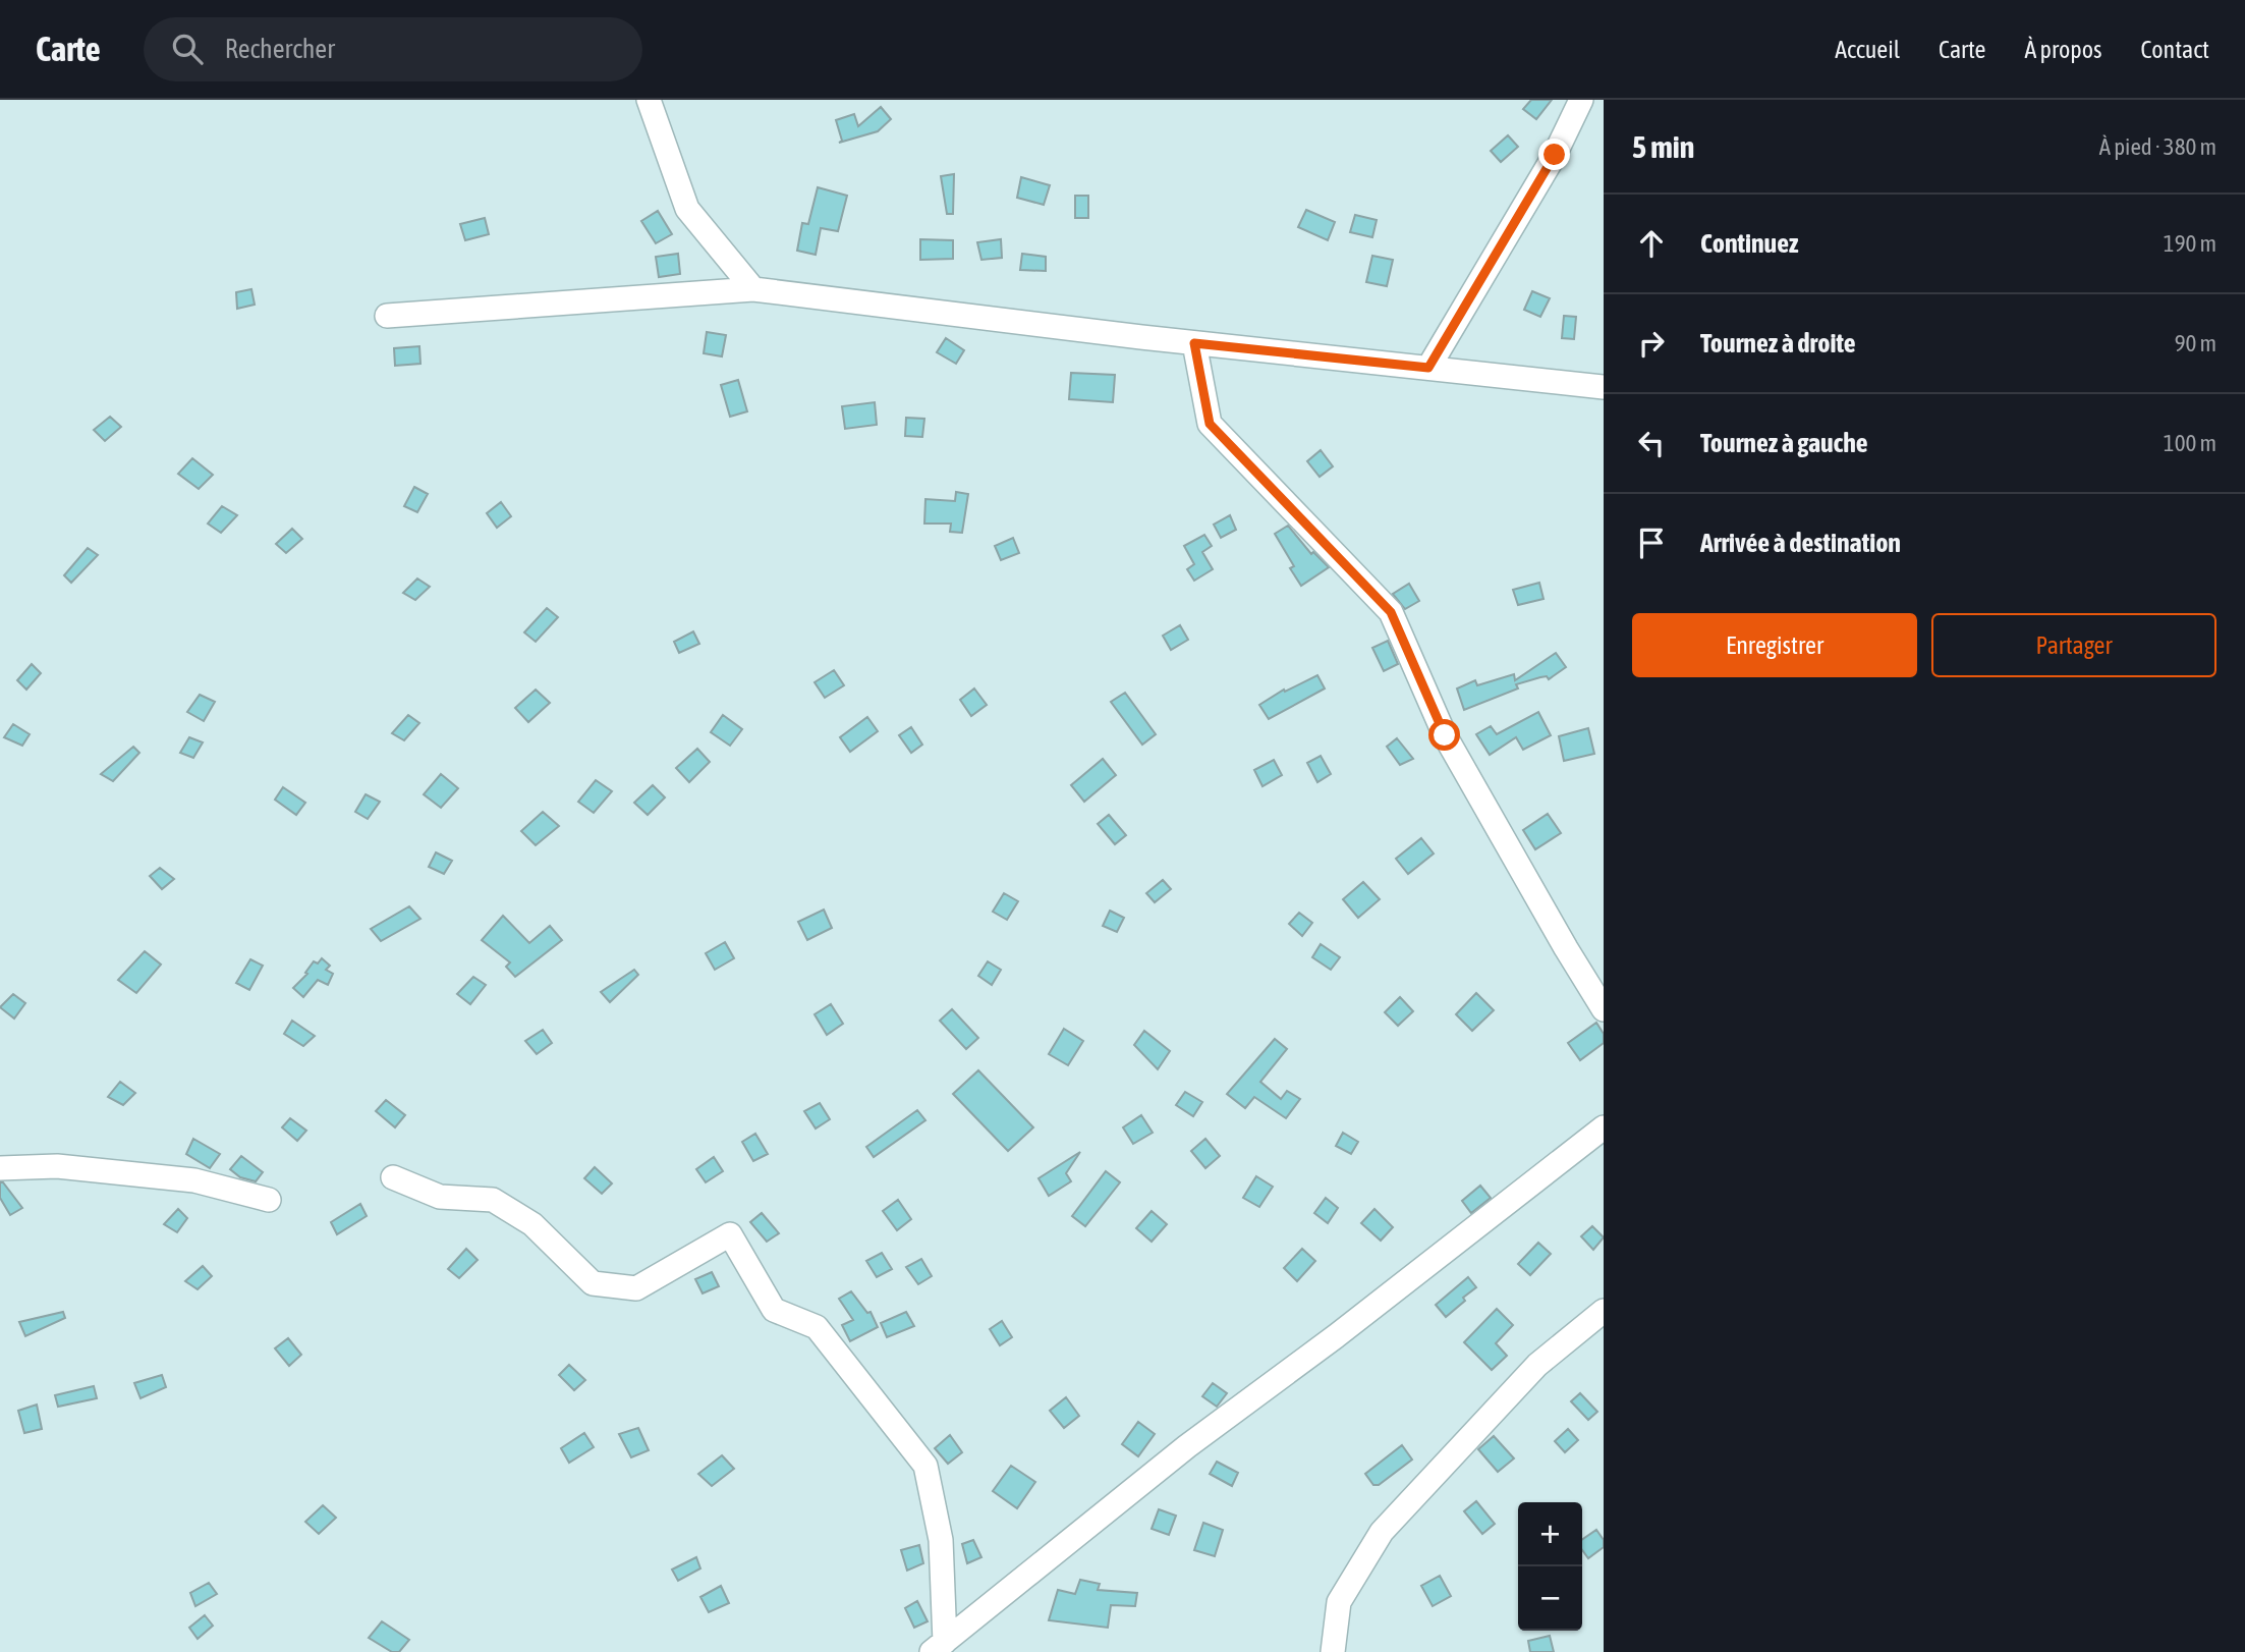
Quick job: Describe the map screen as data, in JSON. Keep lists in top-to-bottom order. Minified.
{"page":{"header":"Carte","search":"Rechercher","nav":["Accueil","Carte","À propos","Contact"],"heading":["5 min","À pied · 380 m"],"list":[["Continuez","190 m"],["Tournez à droite","90 m"],["Tournez à gauche","100 m"],"Arrivée à destination"],"buttons":["Enregistrer","Partager"],"map_buttons":["+","−"]}}
